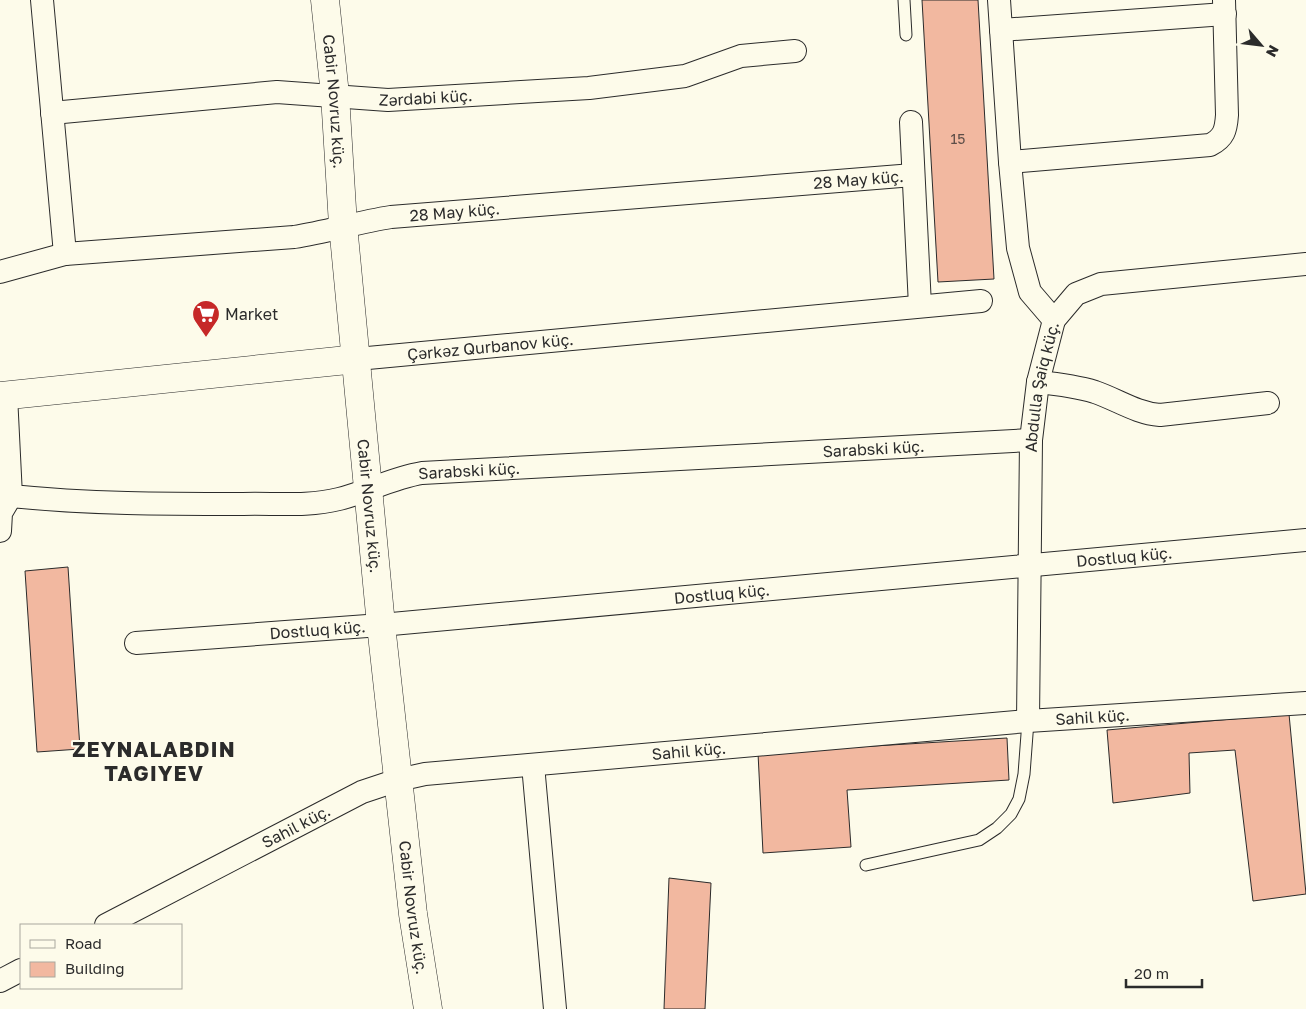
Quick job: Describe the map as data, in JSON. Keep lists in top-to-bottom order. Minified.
{"streets":{"main road":["Cabir Novruz küç.","Çərkəz Qurbanov küç."],"street":["Zərdabi küç.","28 May küç.","Abdulla Şaiq küç.","Sarabski küç.","Dostluq küç.","Sahil küç."]},"crossings":[["Zərdabi küç.","Cabir Novruz küç."],["Cabir Novruz küç.","28 May küç."],["Cabir Novruz küç.","Çərkəz Qurbanov küç."],["Cabir Novruz küç.","Sarabski küç."],["Cabir Novruz küç.","Dostluq küç."],["Cabir Novruz küç.","Sahil küç."],["Abdulla Şaiq küç.","Sarabski küç."],["Abdulla Şaiq küç.","Dostluq küç."],["Abdulla Şaiq küç.","Sahil küç."]],"districts":["ZEYNALABDIN TAĞIYEV"],"places":{"supermarket":["Market"]},"house_numbers":["15"],"legend":["Road","Building"],"scale_bar":"20 m","north":"bottom right"}
